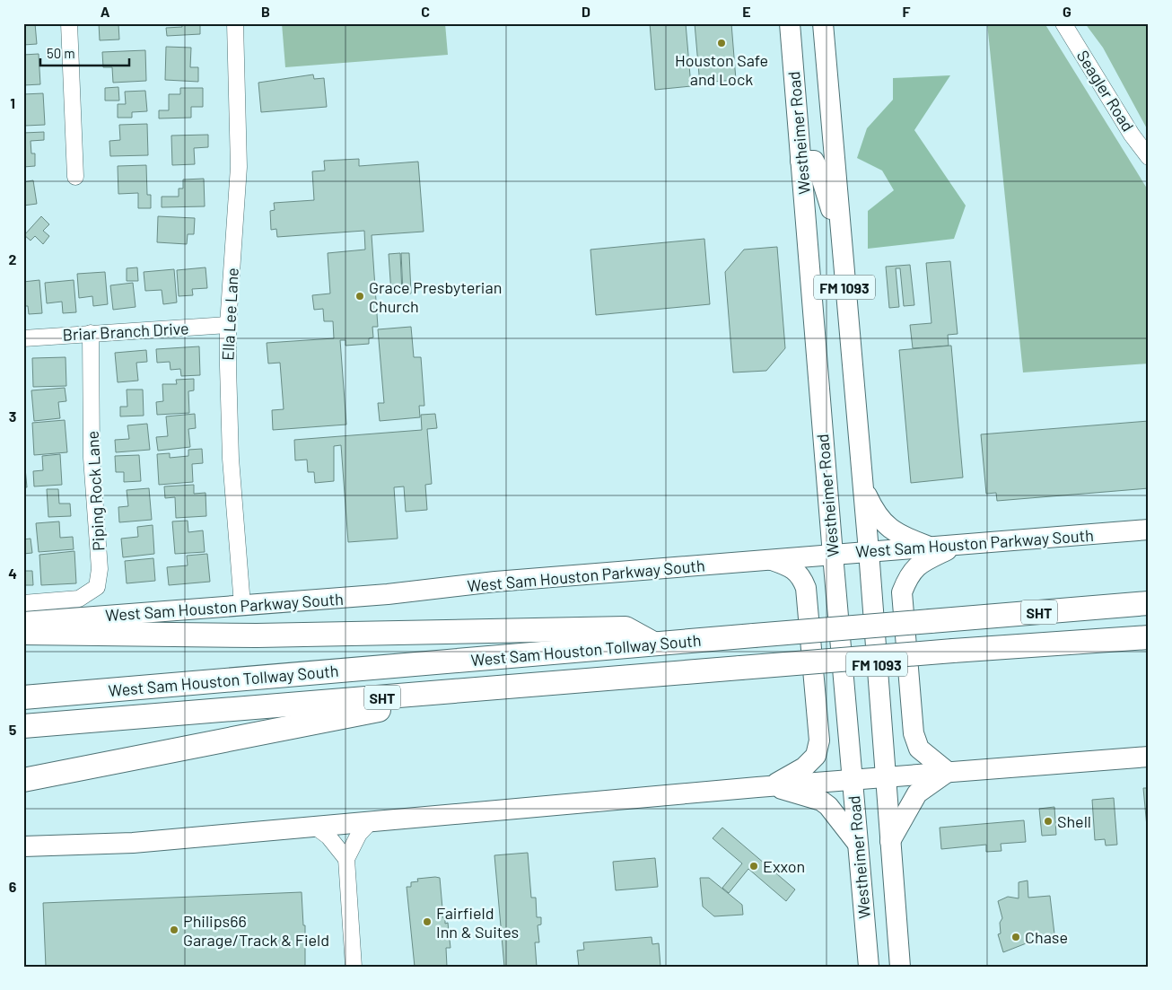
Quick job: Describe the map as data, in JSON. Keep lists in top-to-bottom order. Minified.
{"streets":{"highway":["SHT","West Sam Houston Tollway South"],"main road":["Westheimer Road","FM 1093","West Sam Houston Parkway South"],"street":["Seagler Road","Ella Lee Lane","Briar Branch Drive","Piping Rock Lane"]},"crossings":[["Westheimer Road","West Sam Houston Parkway South"],["Ella Lee Lane","Briar Branch Drive"],["Ella Lee Lane","West Sam Houston Parkway South"],["Briar Branch Drive","Piping Rock Lane"]],"places":["Houston Safe and Lock","Grace Presbyterian Church","Shell","Exxon","Fairfield Inn & Suites","Philips66 Garage/Track & Field","Chase"],"scale_bar":"50 m","grid":{"columns":["A","B","C","D","E","F","G"],"rows":["1","2","3","4","5","6"]}}
